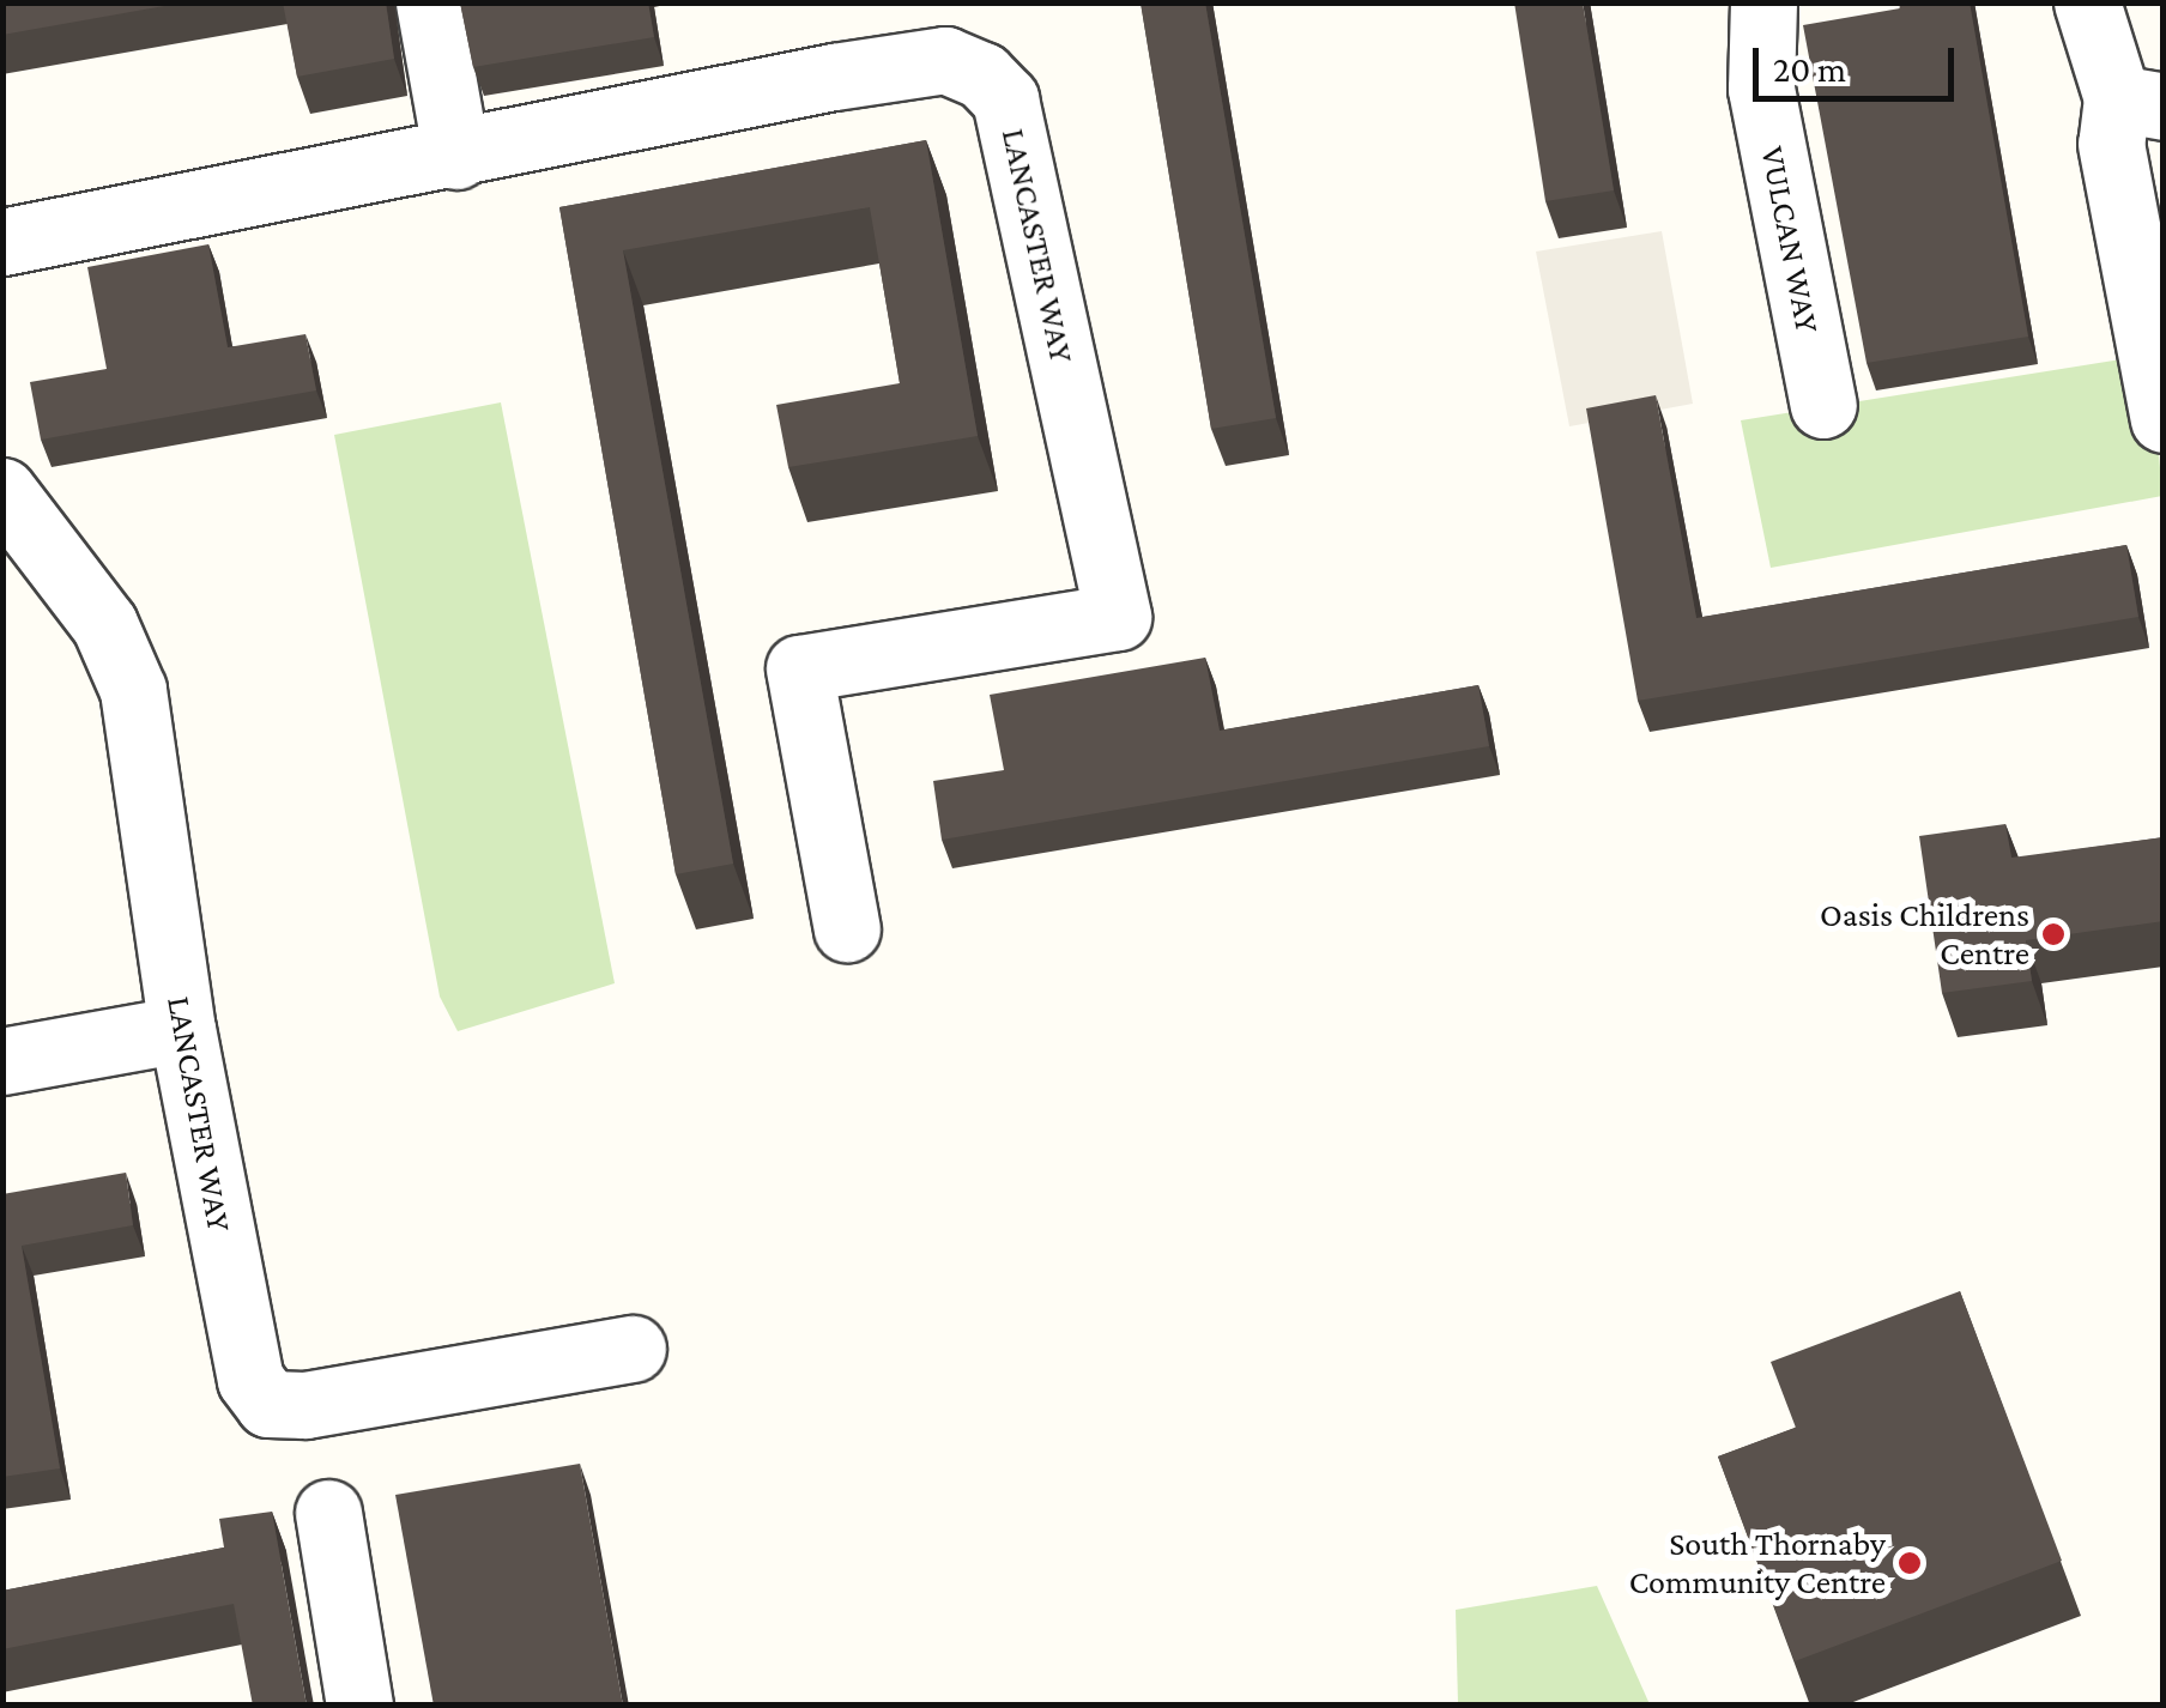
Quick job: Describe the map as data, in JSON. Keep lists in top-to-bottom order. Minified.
{"streets":{"street":["VULCAN WAY","LANCASTER WAY"]},"places":["Oasis Childrens Centre","South Thornaby Community Centre"],"scale_bar":"20 m"}
